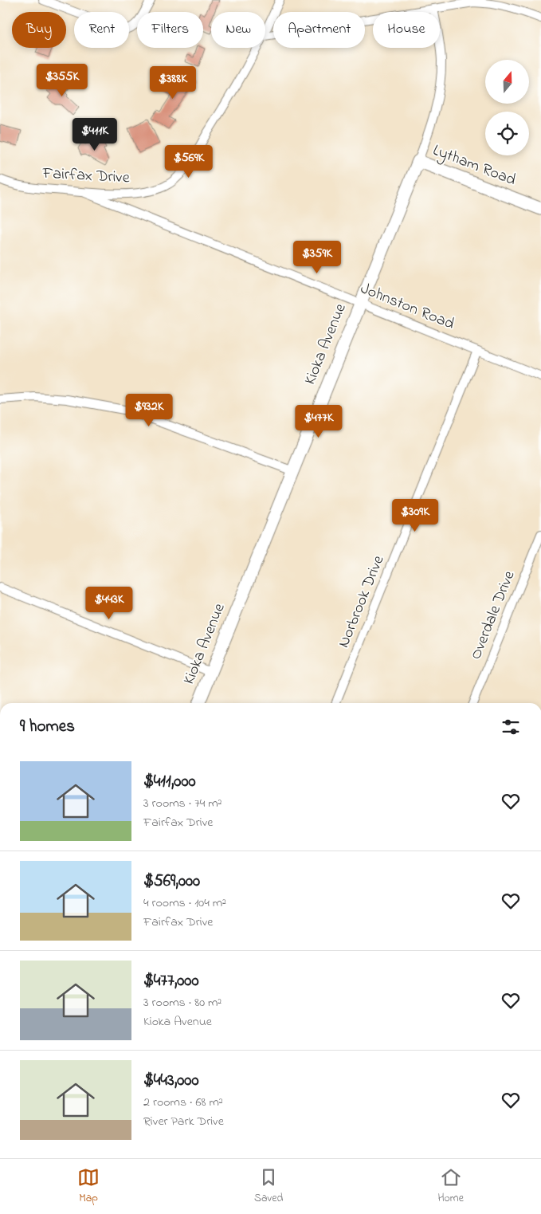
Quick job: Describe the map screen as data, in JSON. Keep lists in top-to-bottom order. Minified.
{"streets":{"street":["Lytham Road","Fairfax Drive","Johnston Road","Kioka Avenue","Norbrook Drive","Overdale Drive"]},"crossings":[["Lytham Road","Kioka Avenue"],["Fairfax Drive","Johnston Road"],["Johnston Road","Kioka Avenue"],["Johnston Road","Norbrook Drive"]],"north":"top","page":{"chip":["Buy","Rent","Filters","New","Apartment","House"],"price":["$355K","$388K","$411K","$569K","$359K","$932K","$477K","$309K","$443K"],"heading":"9 homes","list":[{"name":"$411,000","note":"3 rooms · 74 m² · Fairfax Drive"},{"name":"$569,000","note":"4 rooms · 104 m² · Fairfax Drive"},{"name":"$477,000","note":"3 rooms · 80 m² · Kioka Avenue"},{"name":"$443,000","note":"2 rooms · 68 m² · River Park Drive"}],"tabs":["Map","Saved","Home"]}}
